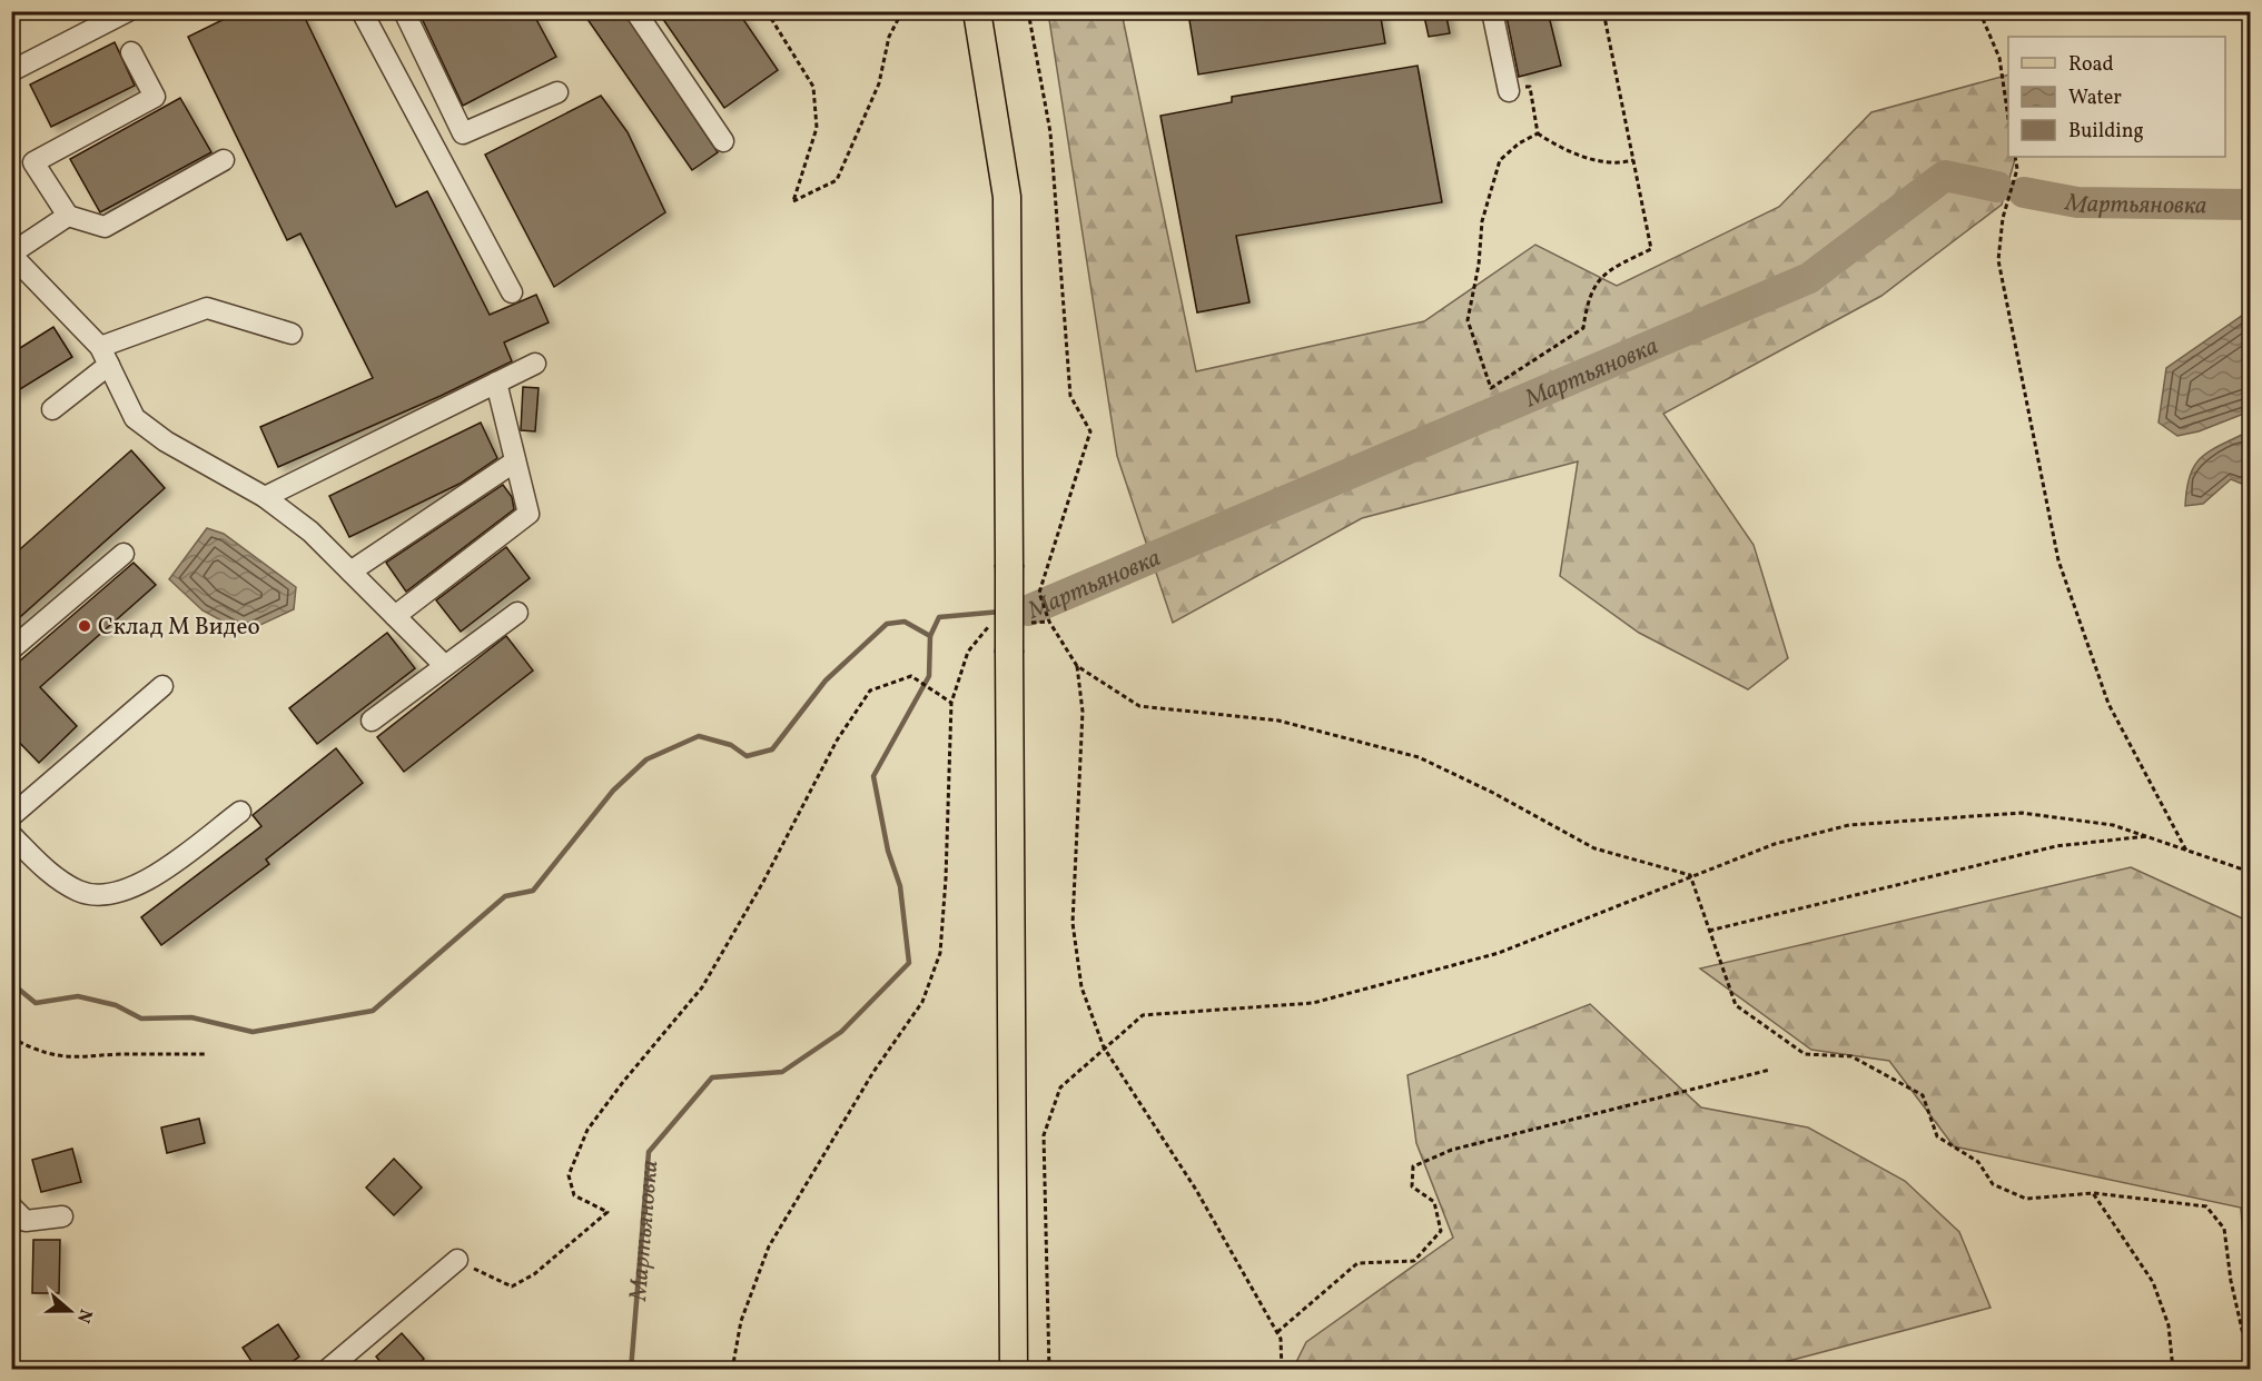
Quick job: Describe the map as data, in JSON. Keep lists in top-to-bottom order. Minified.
{"water":["Мартьяновка"],"places":["Склад М Видео"],"legend":["Road","Water","Building"],"north":"right"}
